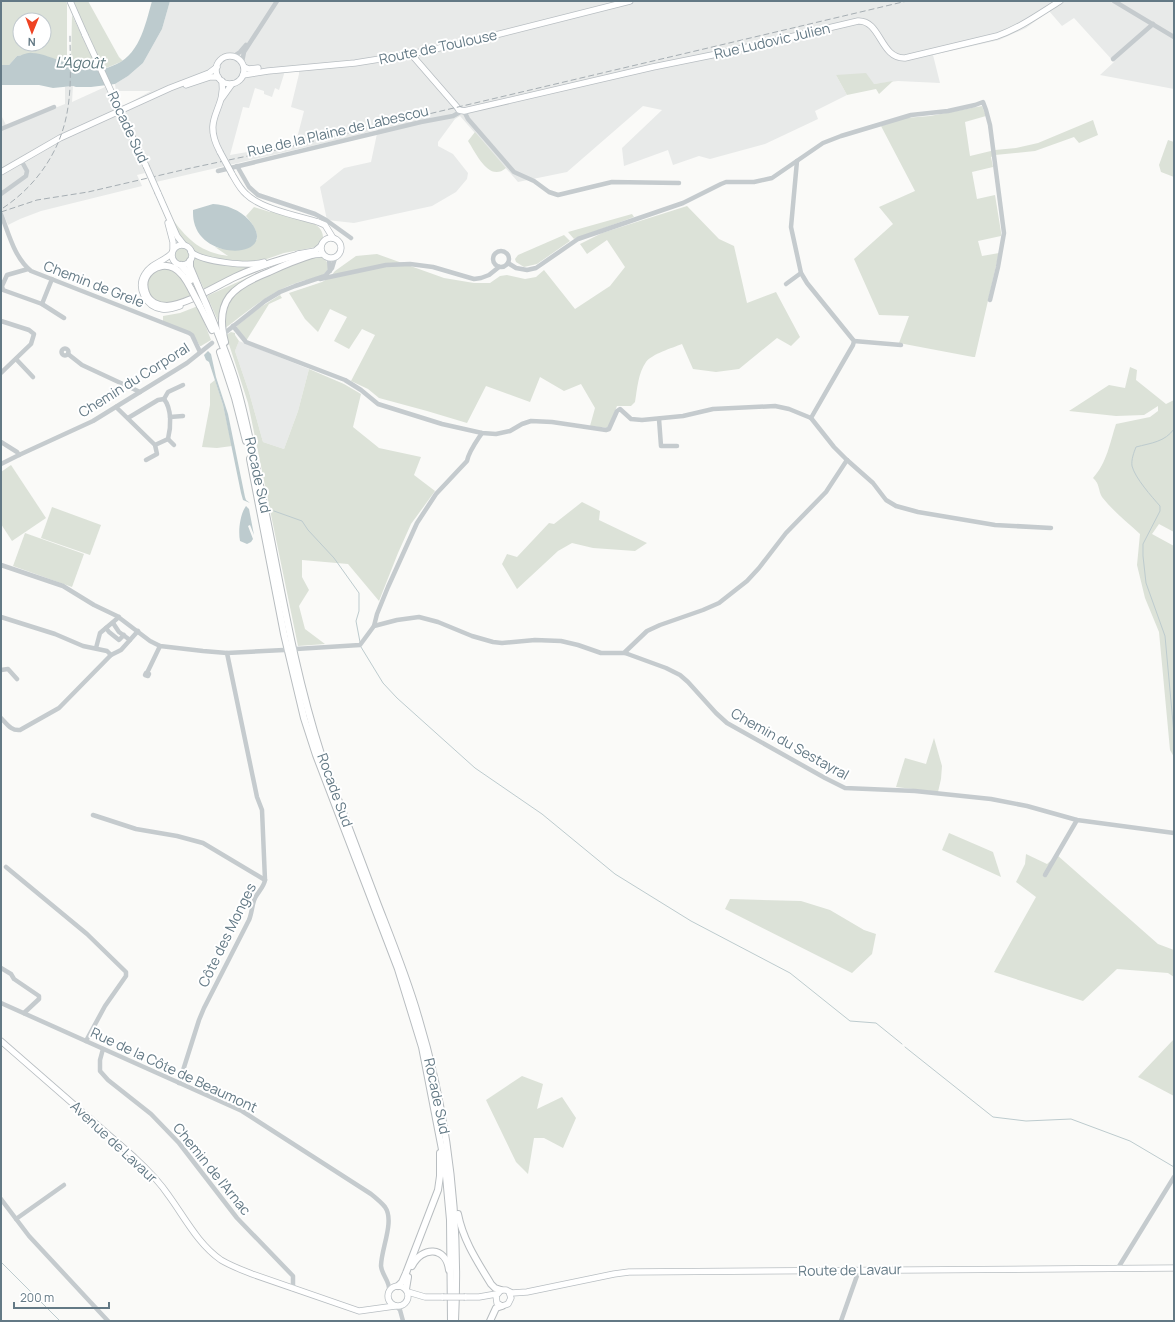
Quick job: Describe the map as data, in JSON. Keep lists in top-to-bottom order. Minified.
{"streets":{"highway":["Rocade Sud"],"main road":["Rue Ludovic Julien","Route de Toulouse","Avenue de Lavaur","Route de Lavaur"],"street":["Rue de la Plaine de Labescou","Chemin de Grele","Chemin du Corporal","Chemin du Sestayral","Côte des Monges","Rue de la Côte de Beaumont","Chemin de l'Arnac"]},"crossings":[["Rue Ludovic Julien","Rue de la Plaine de Labescou"],["Chemin de Grele","Chemin du Corporal"],["Côte des Monges","Rue de la Côte de Beaumont"],["Rue de la Côte de Beaumont","Avenue de Lavaur"],["Rue de la Côte de Beaumont","Chemin de l'Arnac"],["Avenue de Lavaur","Chemin de l'Arnac"]],"water":["L'Agoût"],"scale_bar":"200 m","north":"bottom"}
